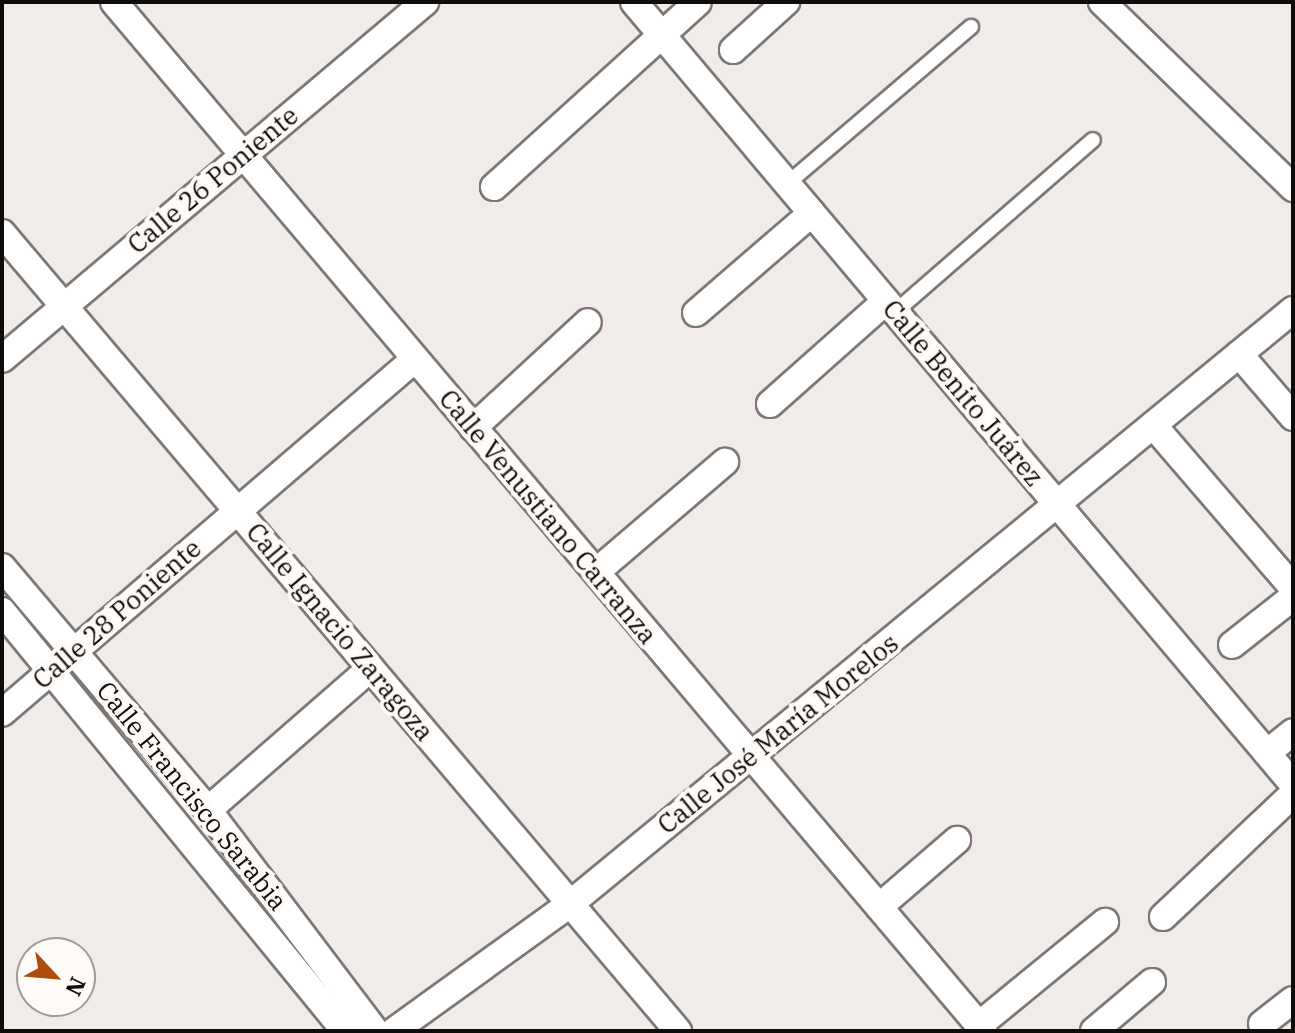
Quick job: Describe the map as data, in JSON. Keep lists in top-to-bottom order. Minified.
{"streets":{"street":["Calle 26 Poniente","Calle Benito Juárez","Calle Venustiano Carranza","Calle 28 Poniente","Calle Ignacio Zaragoza","Calle José María Morelos","Calle Francisco Sarabia"]},"crossings":[["Calle 26 Poniente","Calle Venustiano Carranza"],["Calle 26 Poniente","Calle Ignacio Zaragoza"],["Calle Benito Juárez","Calle José María Morelos"],["Calle Venustiano Carranza","Calle 28 Poniente"],["Calle Venustiano Carranza","Calle José María Morelos"],["Calle 28 Poniente","Calle Ignacio Zaragoza"],["Calle 28 Poniente","Calle Francisco Sarabia"],["Calle Ignacio Zaragoza","Calle José María Morelos"]],"north":"bottom right"}
